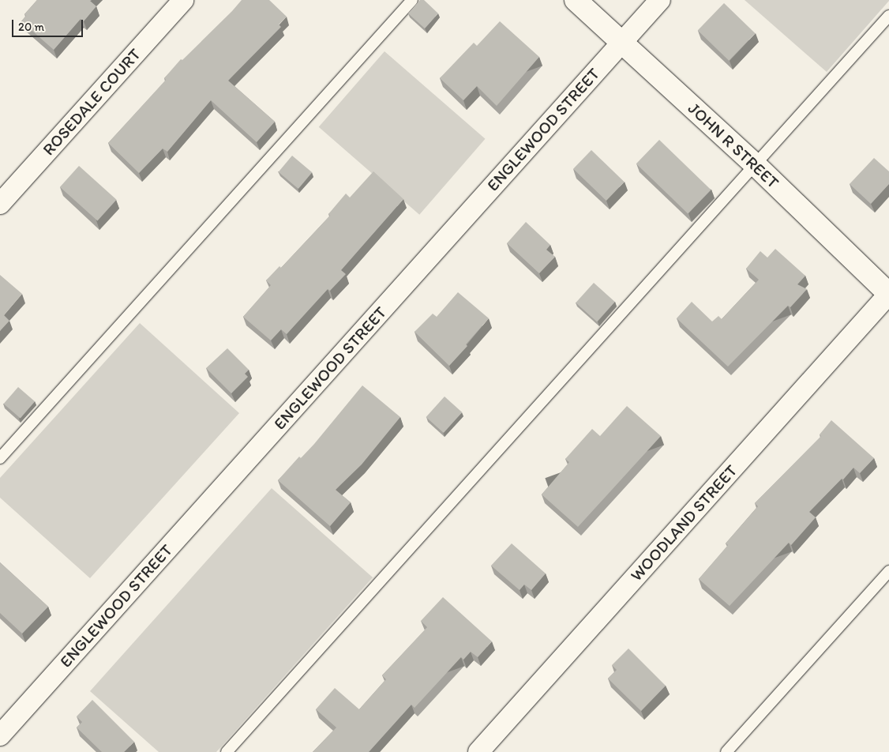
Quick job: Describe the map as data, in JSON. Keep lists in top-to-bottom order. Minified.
{"streets":{"street":["ROSEDALE COURT","ENGLEWOOD STREET","JOHN R STREET","WOODLAND STREET"]},"crossings":[["ENGLEWOOD STREET","JOHN R STREET"],["JOHN R STREET","WOODLAND STREET"]],"scale_bar":"20 m"}
